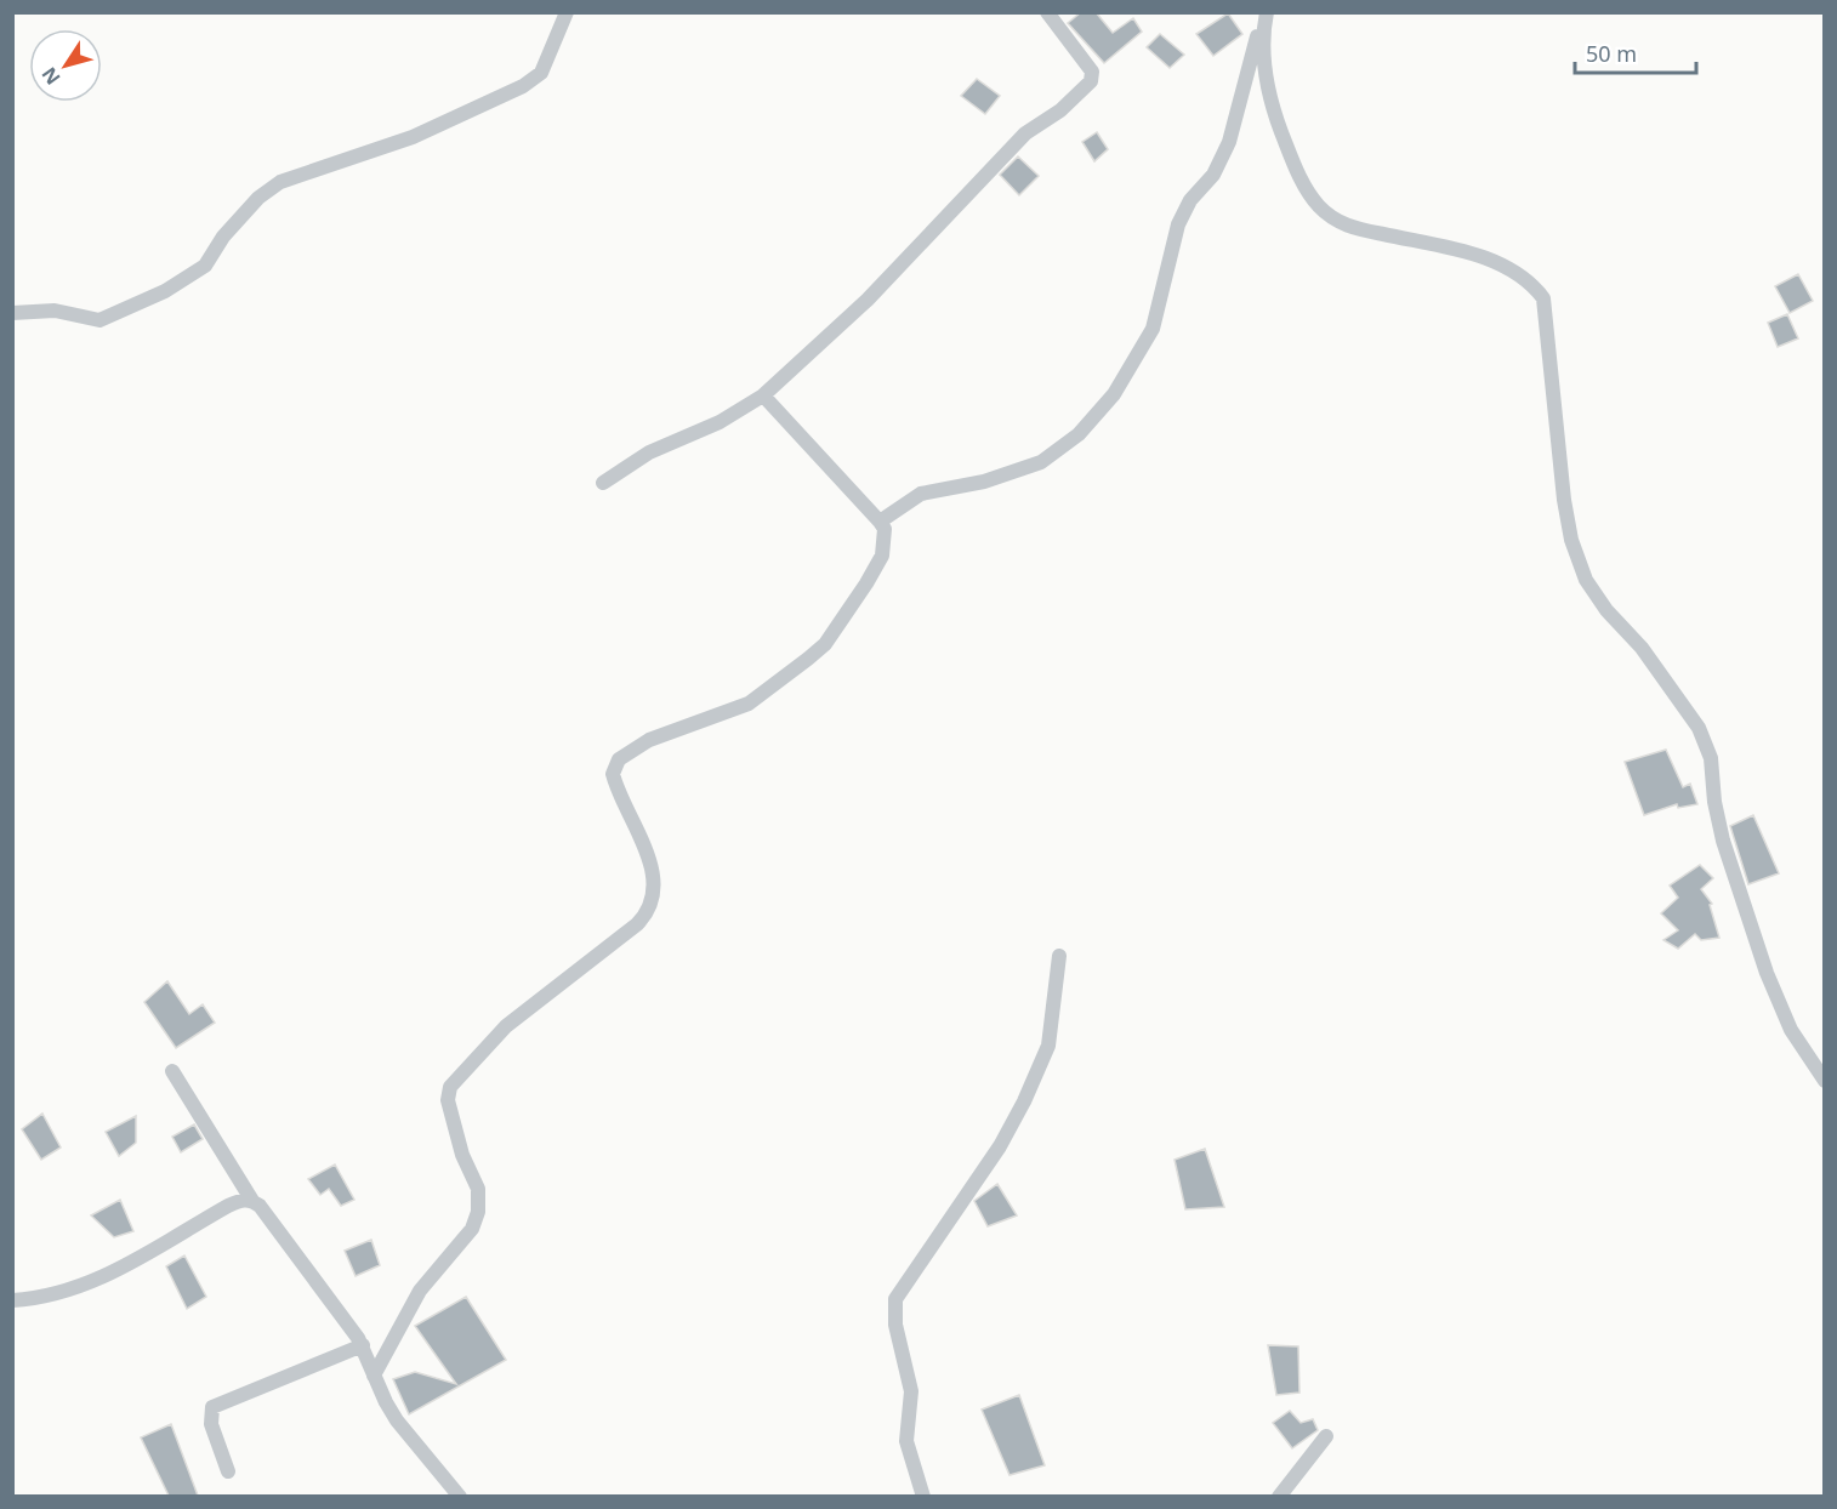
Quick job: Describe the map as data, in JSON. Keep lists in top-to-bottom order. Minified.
{"scale_bar":"50 m","north":"bottom left"}
